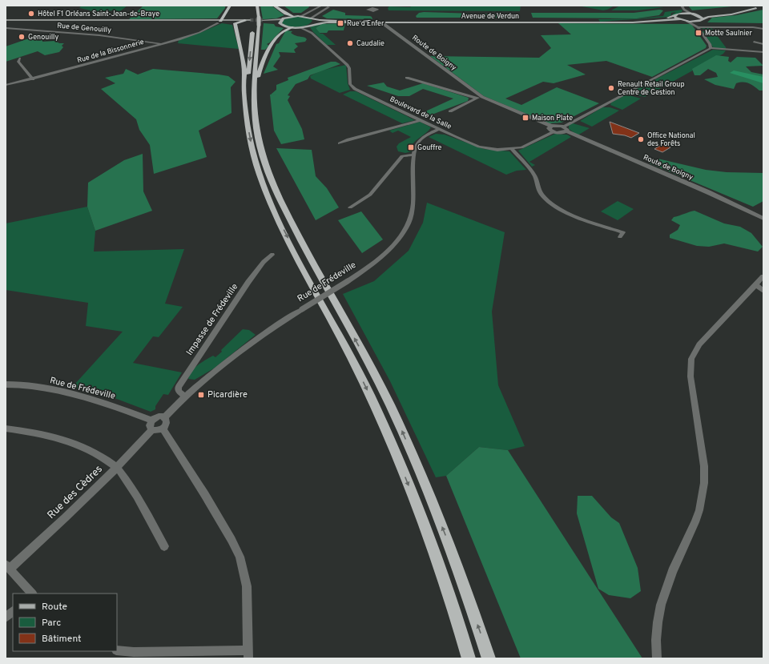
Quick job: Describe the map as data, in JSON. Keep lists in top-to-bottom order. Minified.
{"streets":{"main road":["Avenue de Verdun"],"street":["Rue de Genouilly","Rue de la Bissonnerie","Route de Boigny","Boulevard de la Salle","Rue de Frédeville","Impasse de Frédeville","Rue des Cèdres"]},"crossings":[["Avenue de Verdun","Route de Boigny"],["Avenue de Verdun","Boulevard de la Salle"],["Rue de Genouilly","Rue de la Bissonnerie"],["Boulevard de la Salle","Rue de Frédeville"],["Rue de Frédeville","Impasse de Frédeville"],["Rue de Frédeville","Rue des Cèdres"]],"places":{"other":["Hôtel F1 Orléans Saint-Jean-de-Braye","Genouilly","Caudalie","Renault Retail Group Centre de Gestion","Office National des Forêts"],"transit":["Rue d'Enfer","Motte Saulnier","Maison Plate","Gouffre","Picardière"]},"legend":["Route","Parc","Bâtiment"]}
